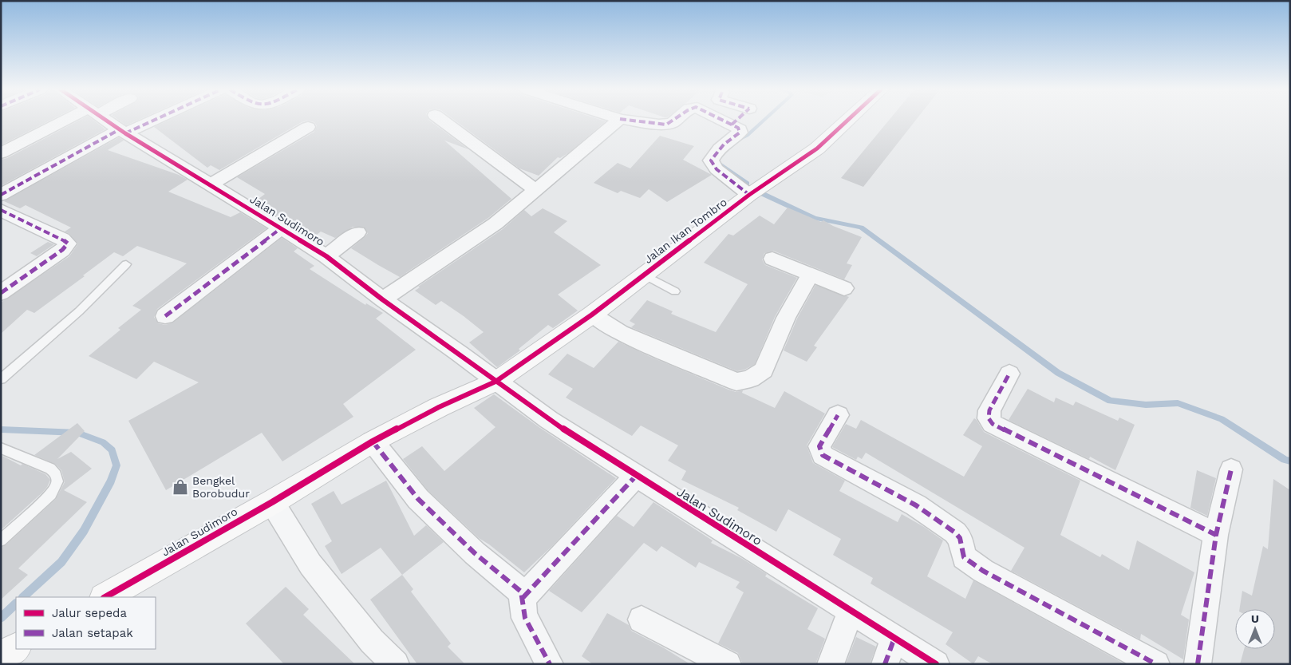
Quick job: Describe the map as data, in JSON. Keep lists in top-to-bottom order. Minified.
{"streets":{"street":["Jalan Sudimoro","Jalan Ikan Tombro"]},"crossings":[["Jalan Sudimoro","Jalan Ikan Tombro"]],"places":{"shop":["Bengkel Borobudur"]},"legend":["Jalur sepeda","Jalan setapak"],"north":"top"}
